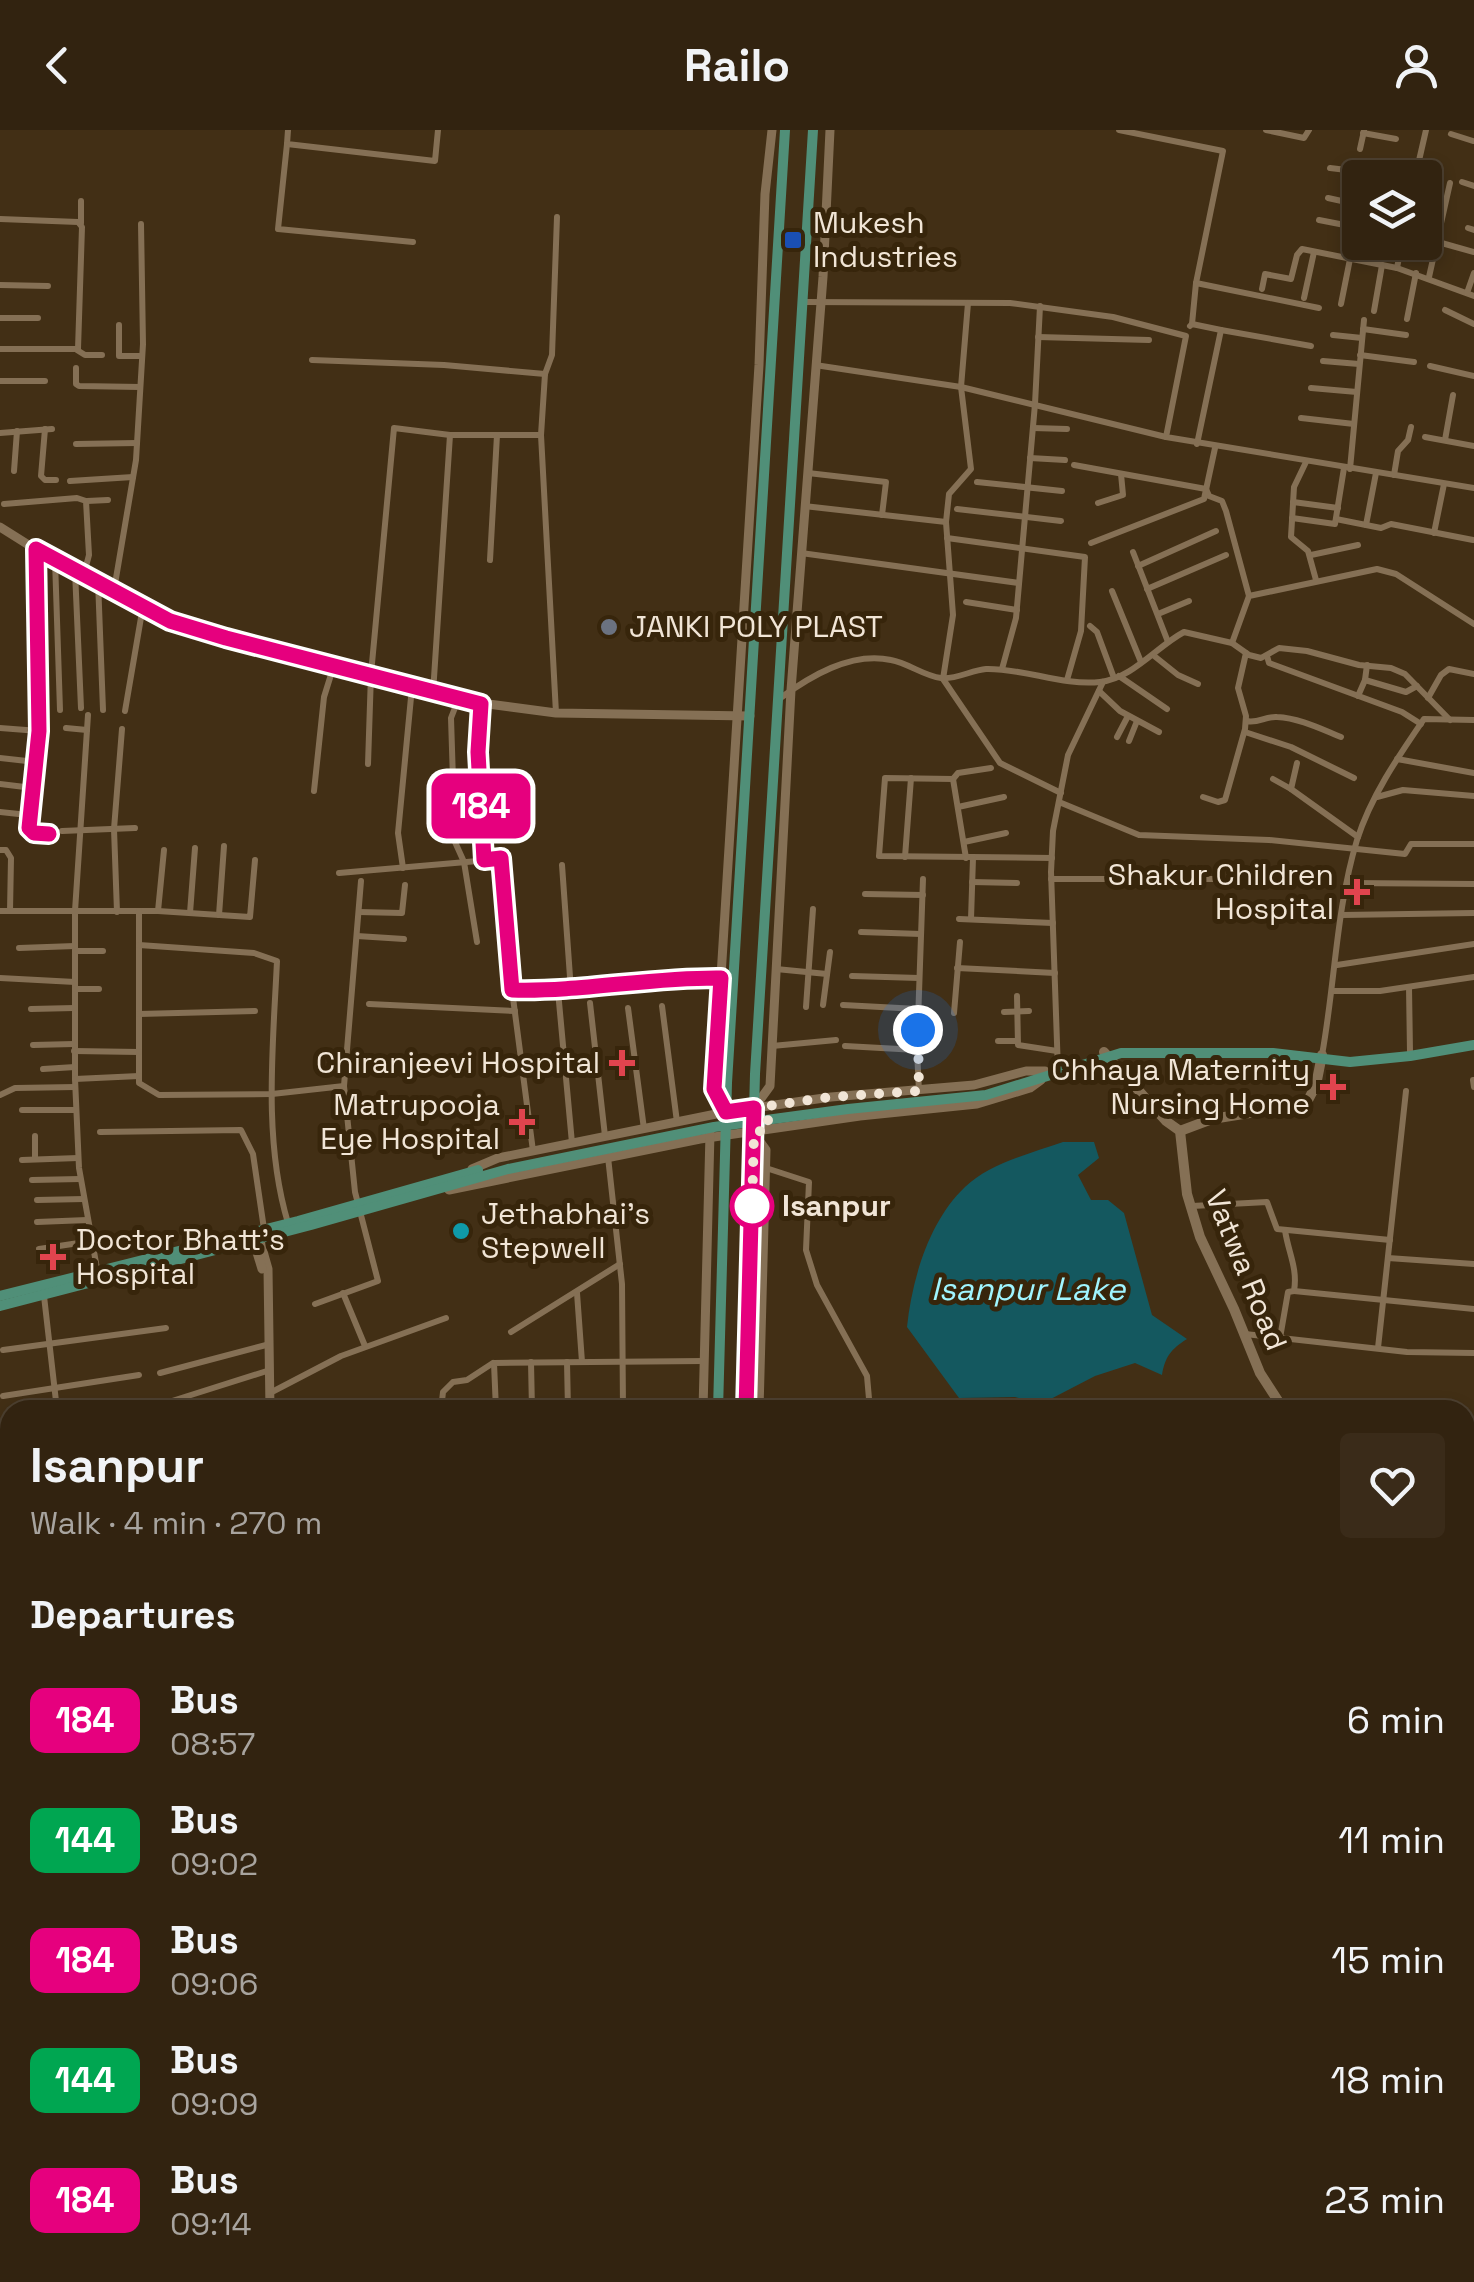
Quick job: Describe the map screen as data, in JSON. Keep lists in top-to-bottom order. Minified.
{"streets":{"main road":["Vatwa Road"]},"water":["Isanpur Lake"],"places":{"transit":["Mukesh Industries"],"other":["JANKI POLY PLAST","Isanpur","Jethabhai's Stepwell"],"health":["Shakur Children Hospital","Chiranjeevi Hospital","Chhaya Maternity Nursing Home","Matrupooja Eye Hospital","Doctor Bhatt's Hospital"]},"lines":["bus line 184"],"page":{"header":"Railo","on_map":"184","heading":[["Isanpur","Walk · 4 min · 270 m"],"Departures"],"list":[{"mark":"184","name":"Bus","note":"08:57","value":"6 min"},{"mark":"144","name":"Bus","note":"09:02","value":"11 min"},{"mark":"184","name":"Bus","note":"09:06","value":"15 min"},{"mark":"144","name":"Bus","note":"09:09","value":"18 min"},{"mark":"184","name":"Bus","note":"09:14","value":"23 min"}]}}
